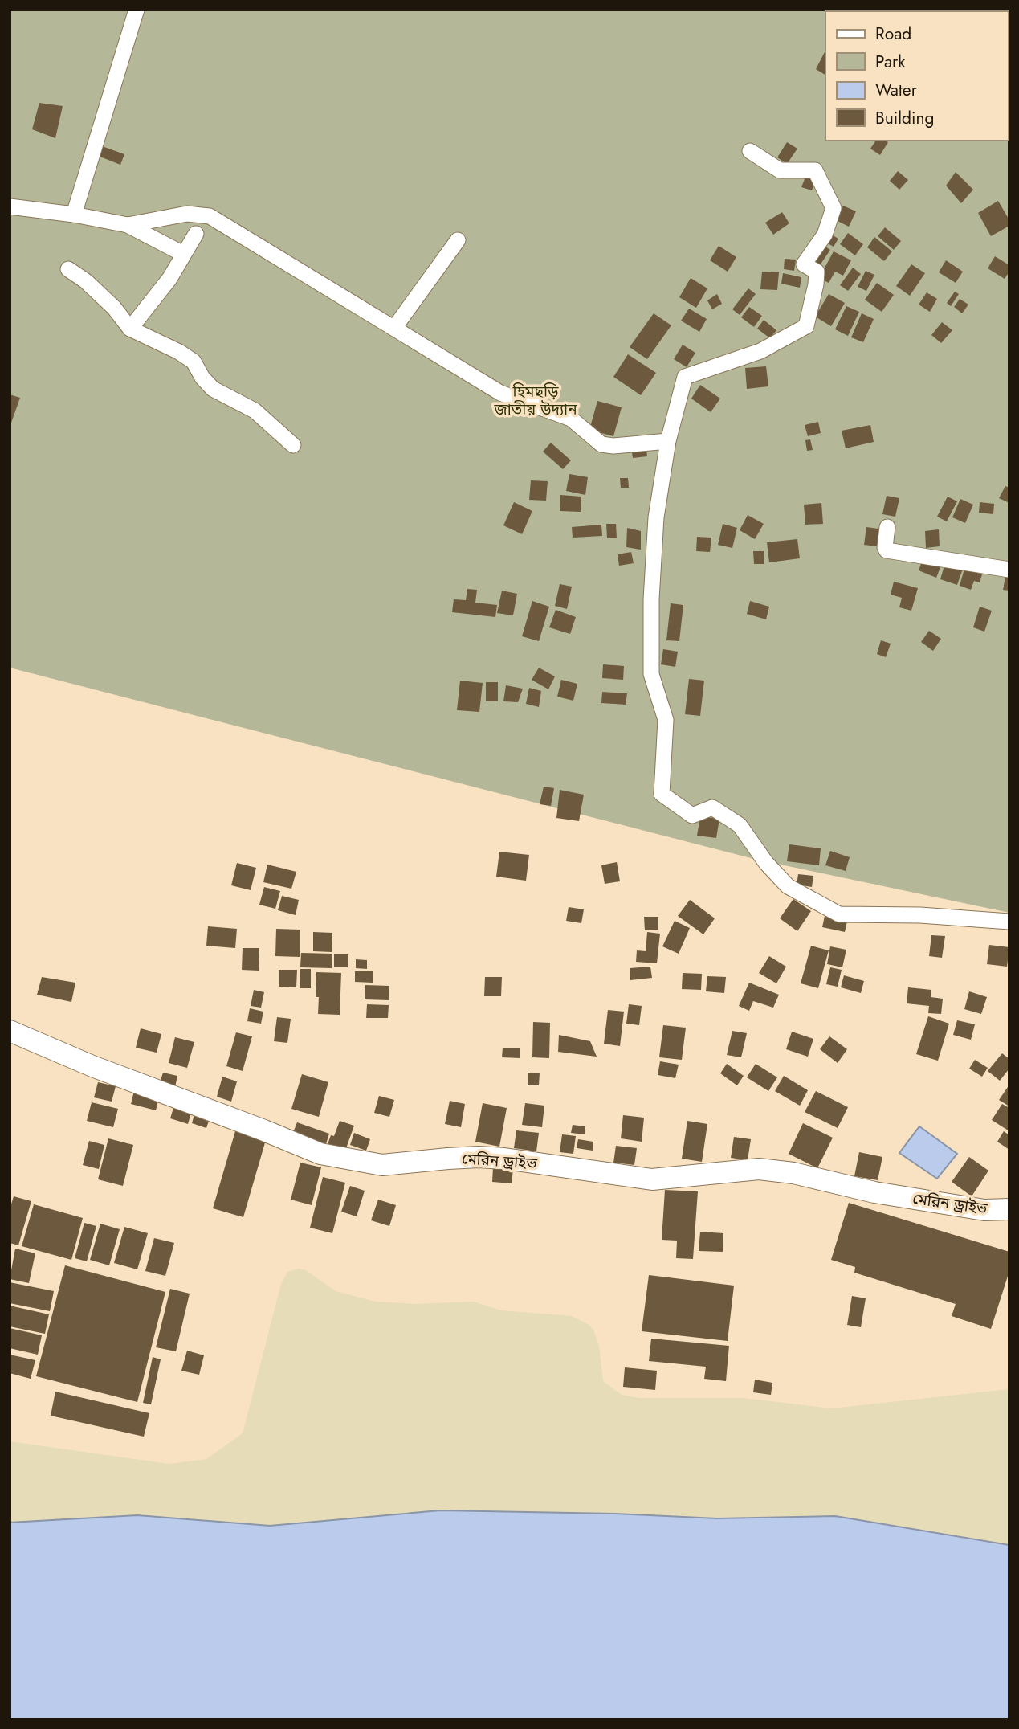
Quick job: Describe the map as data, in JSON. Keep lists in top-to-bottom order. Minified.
{"streets":{"main road":["মেরিন ড্রাইভ"]},"parks":["হিমছড়ি জাতীয় উদ্যান"],"legend":["Road","Park","Water","Building"]}
